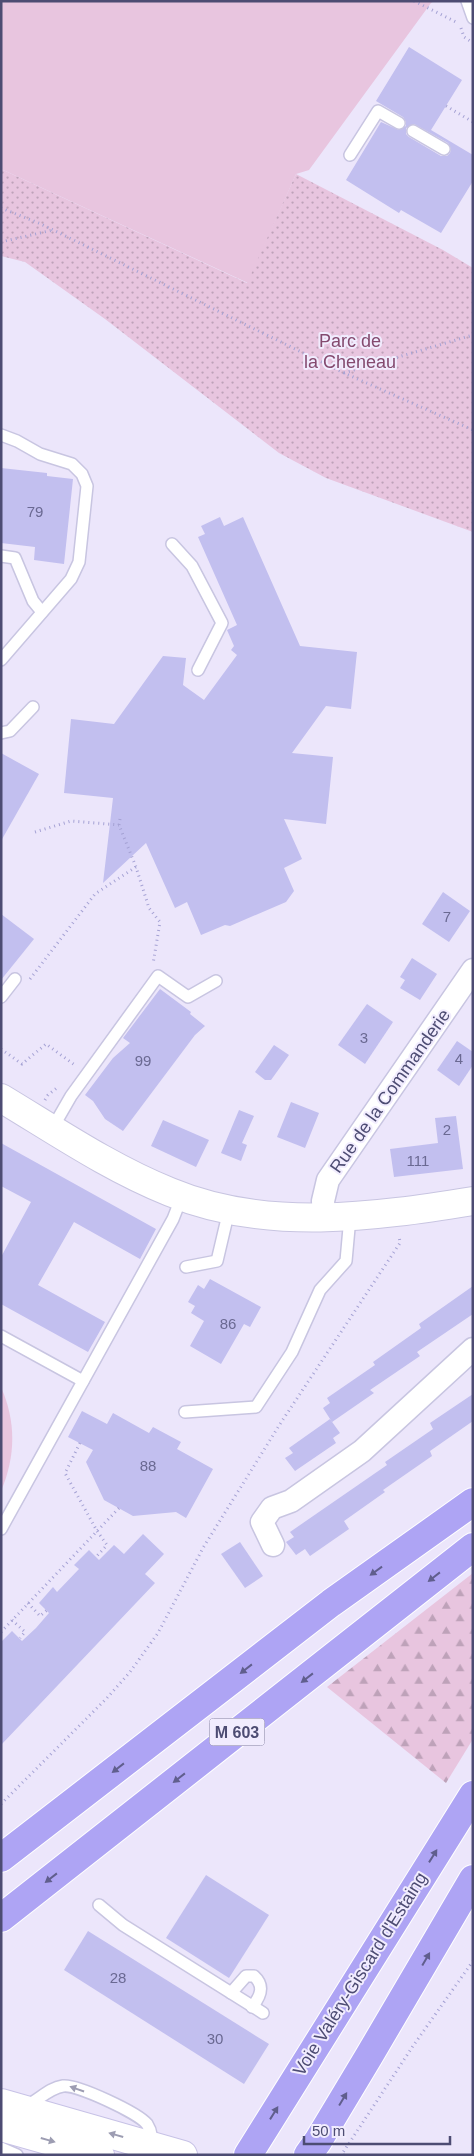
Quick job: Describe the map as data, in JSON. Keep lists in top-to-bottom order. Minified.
{"streets":{"highway":["M 603","Voie Valéry-Giscard d'Estaing"],"street":["Rue de la Commanderie"]},"parks":["Parc de la Cheneau"],"house_numbers":["79","7","3","4","99","2","111","86","88","28","30"],"scale_bar":"50 m"}
